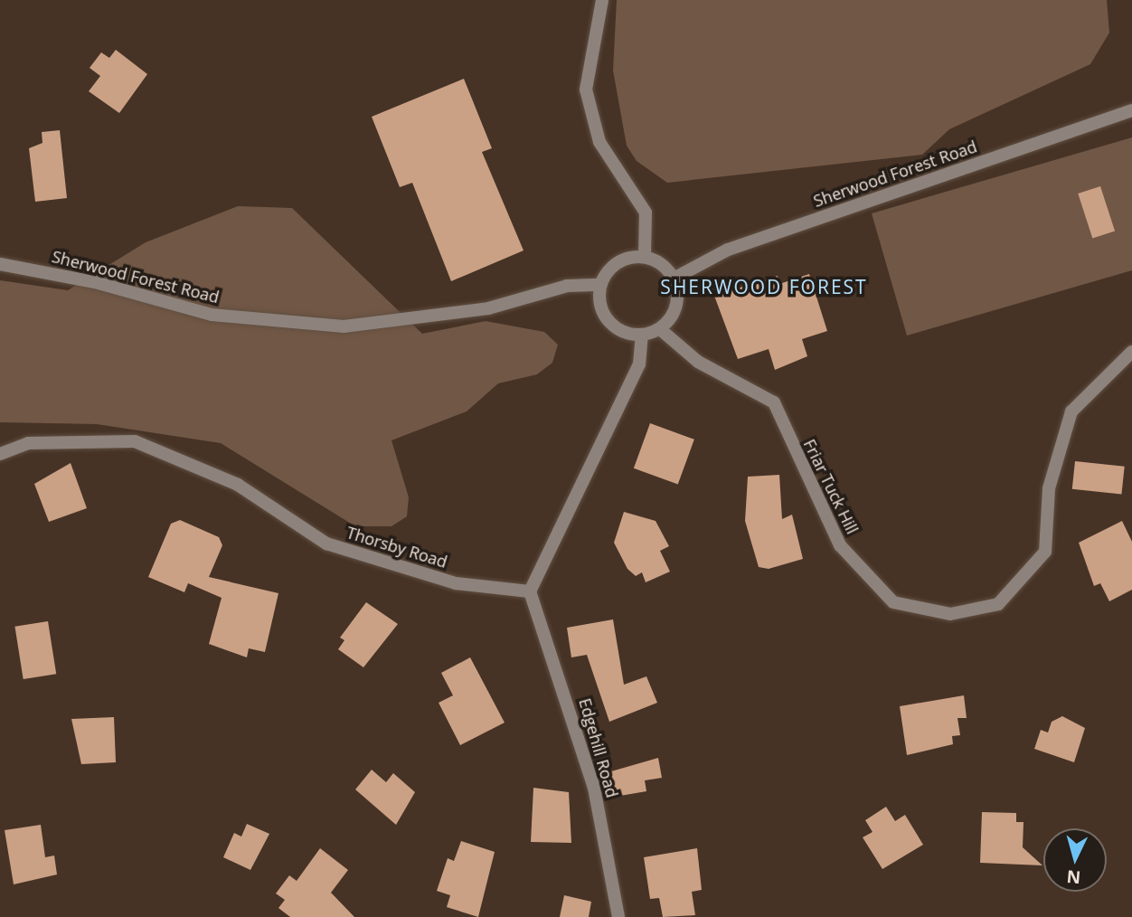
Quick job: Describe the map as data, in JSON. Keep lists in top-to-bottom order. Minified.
{"streets":{"street":["Sherwood Forest Road","Friar Tuck Hill","Thorsby Road","Edgehill Road"]},"crossings":[["Sherwood Forest Road","Friar Tuck Hill"],["Thorsby Road","Edgehill Road"]],"districts":["SHERWOOD FOREST"],"north":"bottom"}
